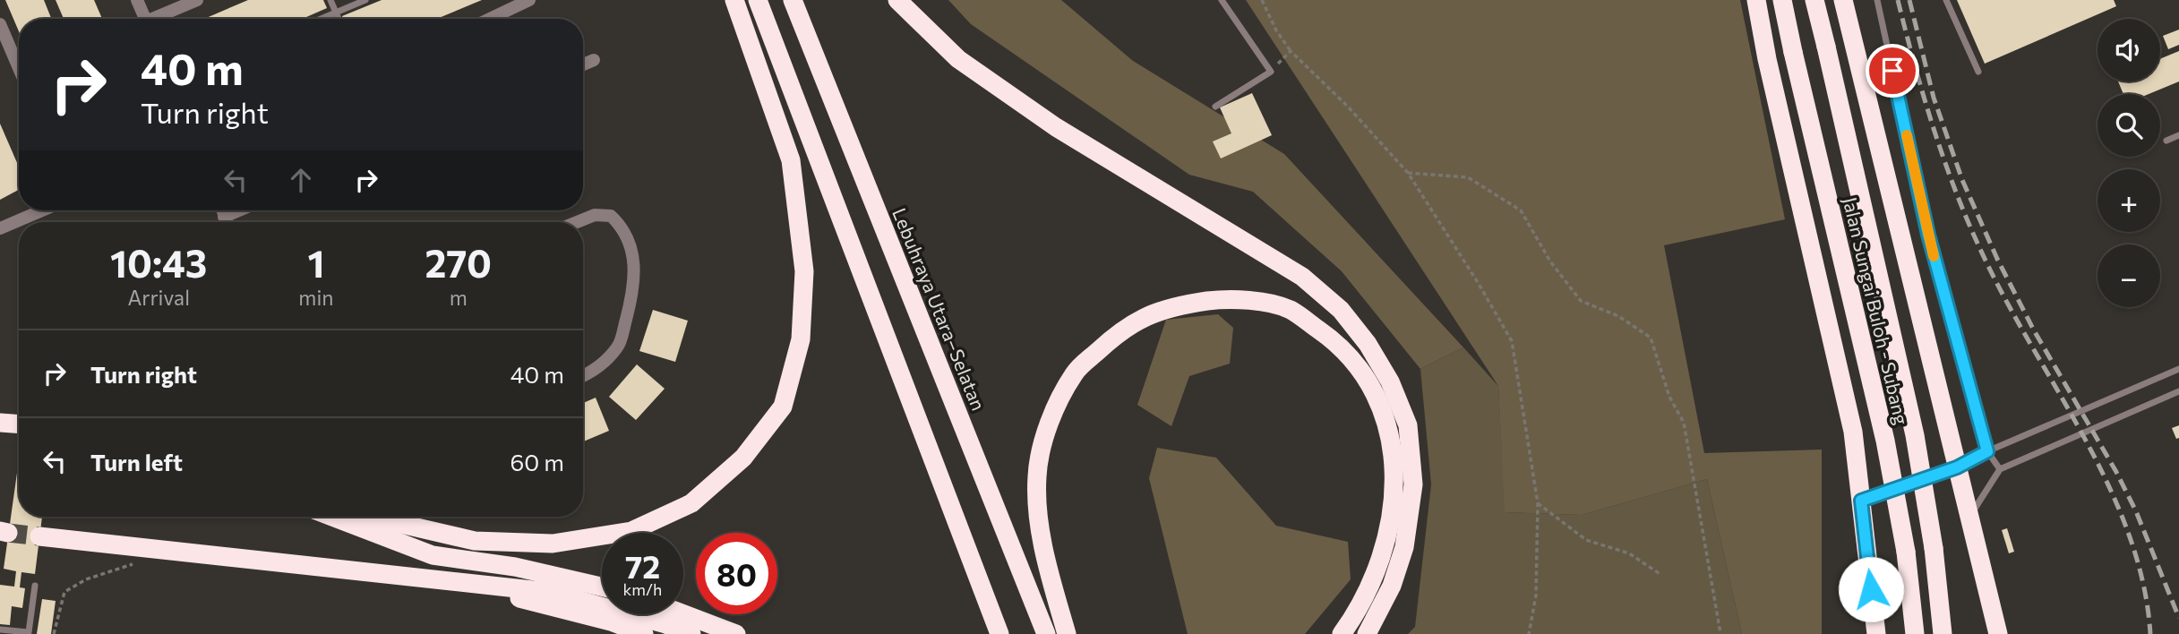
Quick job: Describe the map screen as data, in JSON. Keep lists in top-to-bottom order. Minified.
{"streets":{"highway":["Lebuhraya Utara–Selatan","Jalan Sungai Buloh - Subang"]},"page":{"map_buttons":["+","−"],"turn":["40 m","Turn right"],"eta":["10:43","Arrival","1","min","270","m"],"list":[{"name":"Turn right","value":"40 m"},{"name":"Turn left","value":"60 m"}],"speed":"72 km/h","limit":"80"}}
